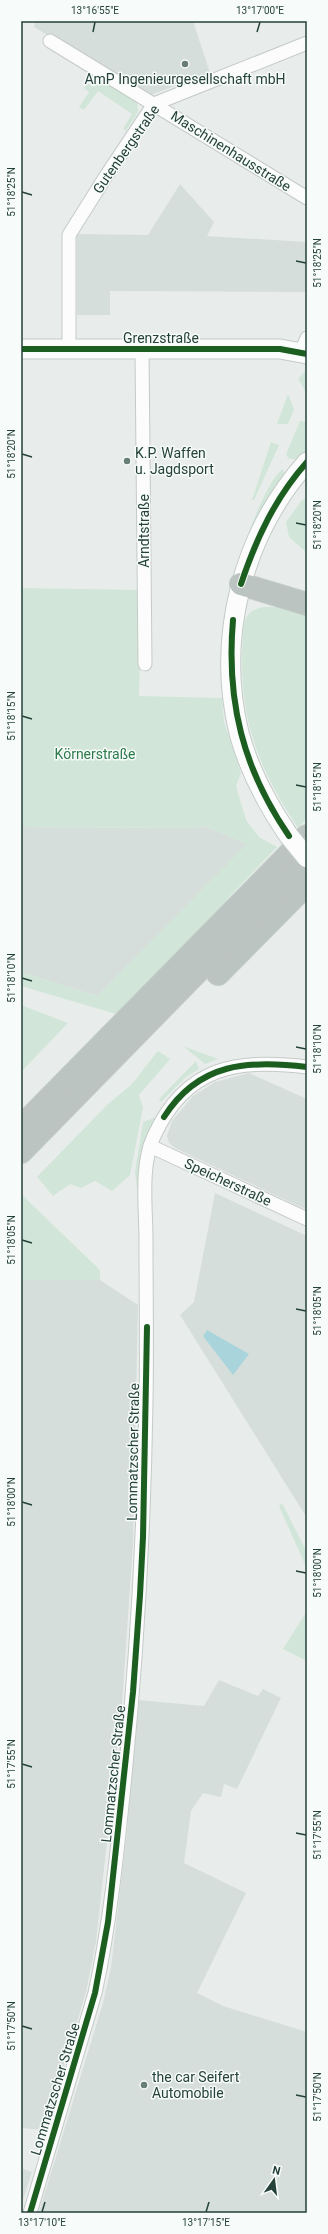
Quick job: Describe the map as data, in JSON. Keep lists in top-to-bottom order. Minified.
{"streets":{"street":["Gutenbergstraße","Maschinenhausstraße","Grenzstraße","Arndtstraße","Speicherstraße","Lommatzscher Straße"]},"crossings":[["Gutenbergstraße","Maschinenhausstraße"],["Gutenbergstraße","Grenzstraße"],["Grenzstraße","Arndtstraße"],["Speicherstraße","Lommatzscher Straße"]],"parks":["Körnerstraße"],"places":["AmP Ingenieurgesellschaft mbH","K.P. Waffen u. Jagdsport","the car Seifert Automobile"],"north":"top","coordinates":["13°16'55\"E","13°17'00\"E","51°18'25\"N","51°18'20\"N","51°18'15\"N","51°18'10\"N","51°18'05\"N","51°18'00\"N","51°17'55\"N","51°17'50\"N","13°17'10\"E","13°17'15\"E"]}
